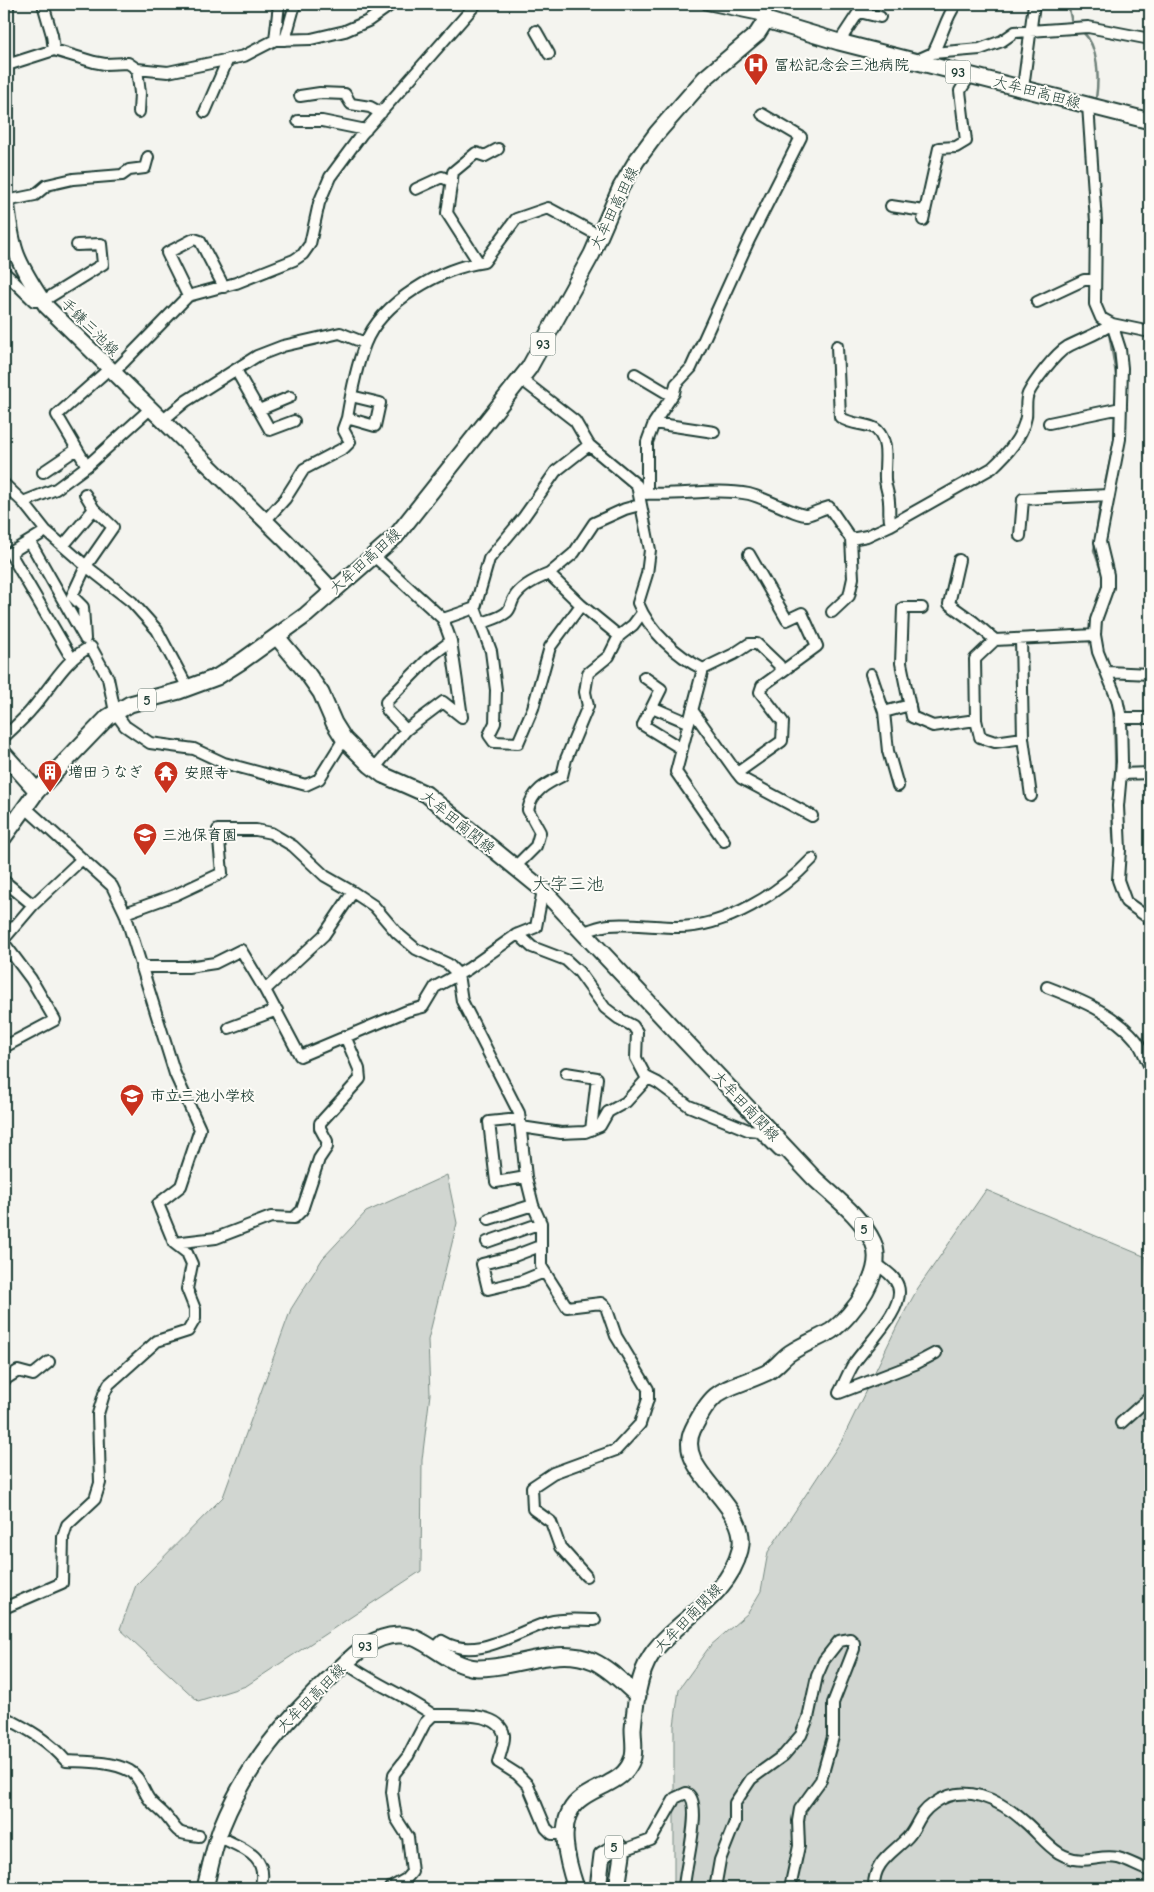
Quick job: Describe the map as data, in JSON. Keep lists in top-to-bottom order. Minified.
{"streets":{"main road":["93","大牟田高田線","手鎌三池線","5","大牟田南関線"]},"crossings":[["大牟田高田線","手鎌三池線"],["大牟田高田線","5"],["大牟田高田線","大牟田南関線"],["5","大牟田南関線"]],"districts":["大字三池"],"places":{"hospital":["冨松記念会三池病院"],"building":["増田うなぎ"],"temple":["安照寺"],"school or university":["三池保育園","市立三池小学校"]}}
